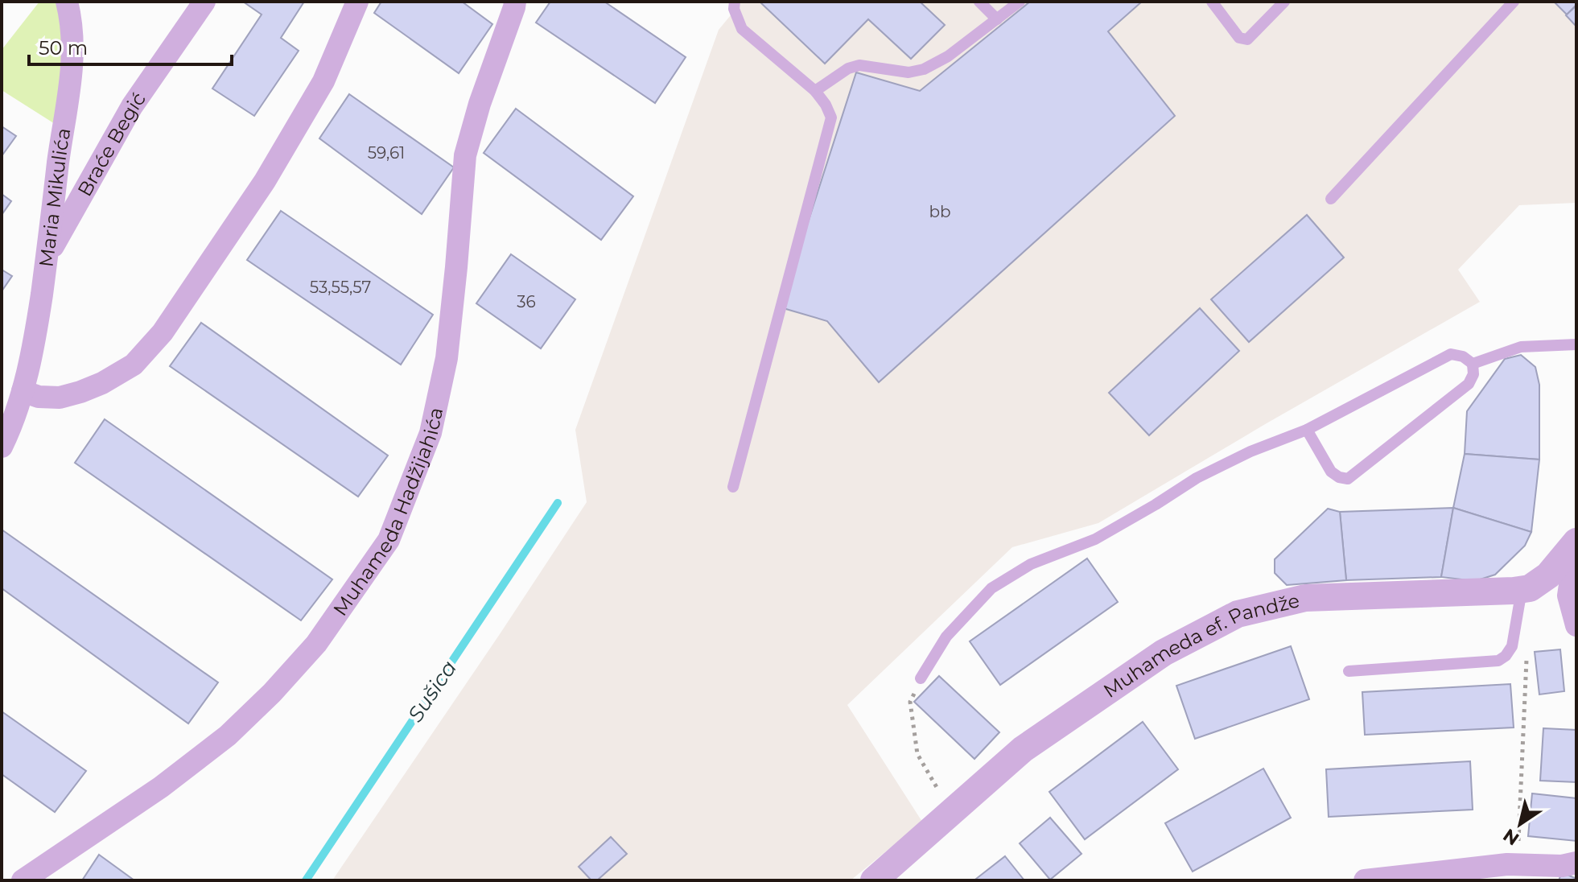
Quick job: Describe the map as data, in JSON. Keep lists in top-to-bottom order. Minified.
{"streets":{"street":["Braće Begić","Maria Mikulića","Muhameda Hadžijahića","Muhameda ef. Pandže"]},"crossings":[["Braće Begić","Maria Mikulića"]],"water":["Sušica"],"house_numbers":["59,61","bb","53,55,57","36"],"scale_bar":"50 m","north":"bottom left"}
